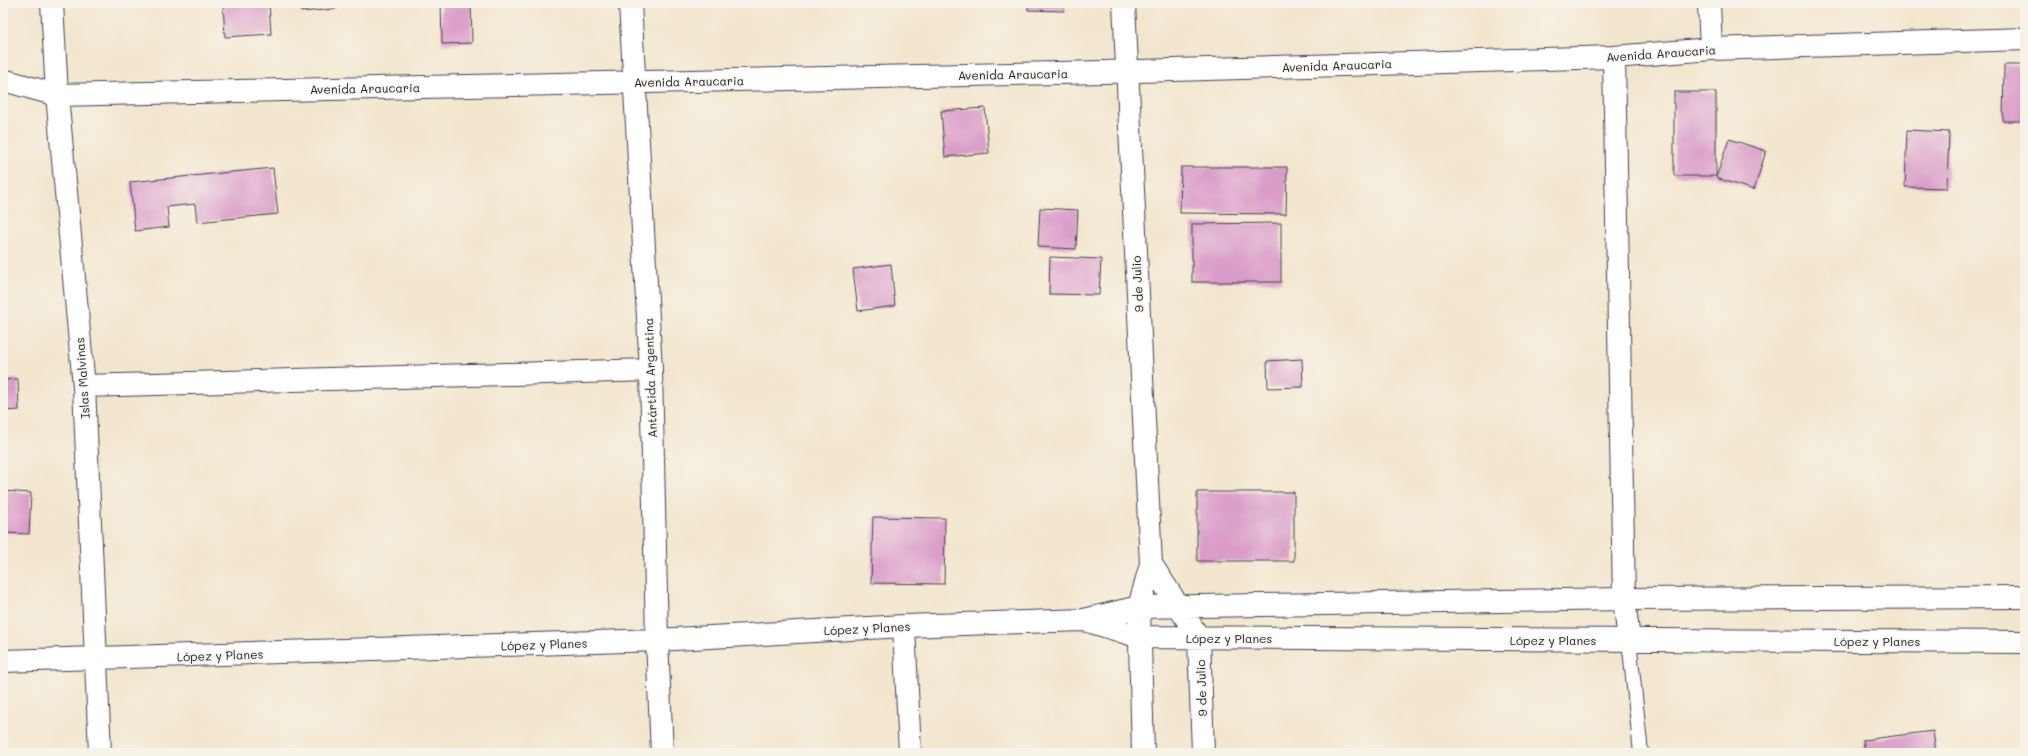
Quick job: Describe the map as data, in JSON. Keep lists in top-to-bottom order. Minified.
{"streets":{"street":["Avenida Araucaria","9 de Julio","Islas Malvinas","Antártida Argentina","López y Planes"]},"crossings":[["Avenida Araucaria","9 de Julio"],["Avenida Araucaria","Islas Malvinas"],["Avenida Araucaria","Antártida Argentina"],["9 de Julio","López y Planes"],["Islas Malvinas","López y Planes"],["Antártida Argentina","López y Planes"]]}
